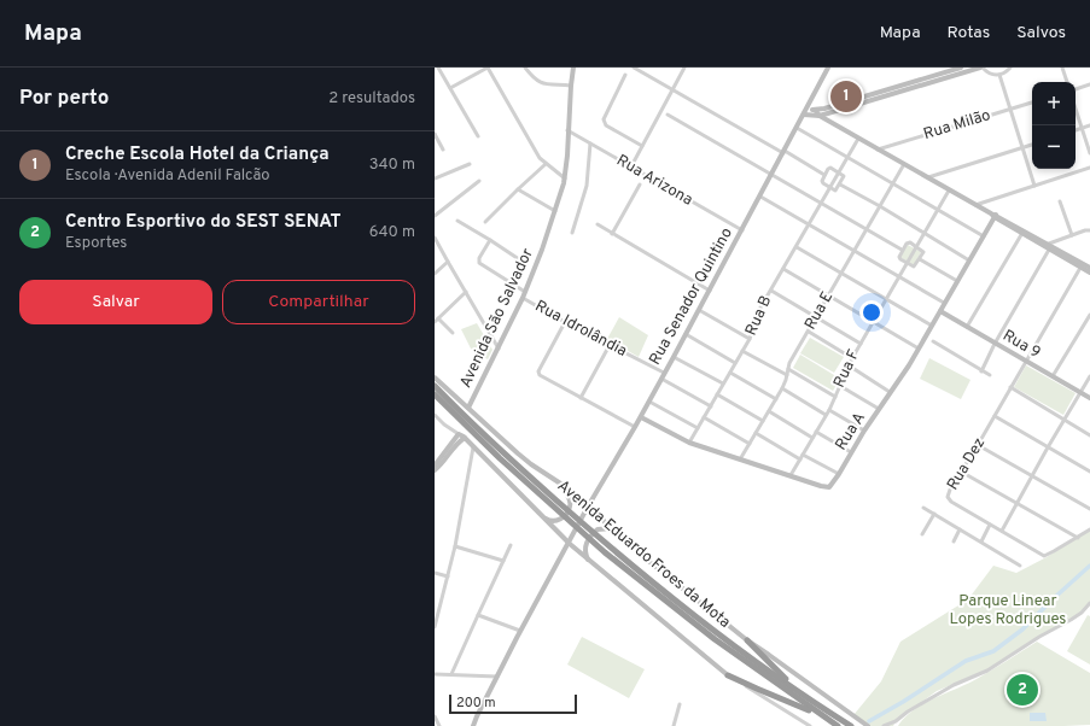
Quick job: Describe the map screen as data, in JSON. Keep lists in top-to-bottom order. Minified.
{"streets":{"highway":["Avenida Eduardo Froes da Mota"],"street":["Rua Milão","Rua Arizona","Rua Senador Quintino","Rua E","Rua B","Avenida São Salvador","Rua Idrolândia","Rua 9","Rua F","Rua A","Rua Dez"]},"crossings":[["Rua Arizona","Rua Senador Quintino"],["Rua Arizona","Avenida São Salvador"],["Rua Senador Quintino","Rua Idrolândia"],["Rua Senador Quintino","Rua A"],["Rua E","Rua A"],["Rua B","Rua Idrolândia"],["Rua B","Rua A"],["Avenida São Salvador","Rua Idrolândia"],["Rua 9","Rua A"],["Rua 9","Rua Dez"],["Rua F","Rua A"]],"parks":["Parque Linear Lopes Rodrigues"],"scale_bar":"200 m","page":{"header":"Mapa","nav":["Mapa","Rotas","Salvos"],"heading":["Por perto","2 resultados"],"pins":["1","2"],"map_buttons":["+","−"],"list":[{"mark":"1","name":"Creche Escola Hotel da Criança","note":"Escola · Avenida Adenil Falcão","value":"340 m"},{"mark":"2","name":"Centro Esportivo do SEST SENAT","note":"Esportes","value":"640 m"}],"buttons":["Salvar","Compartilhar"],"scale":"200 m"}}
